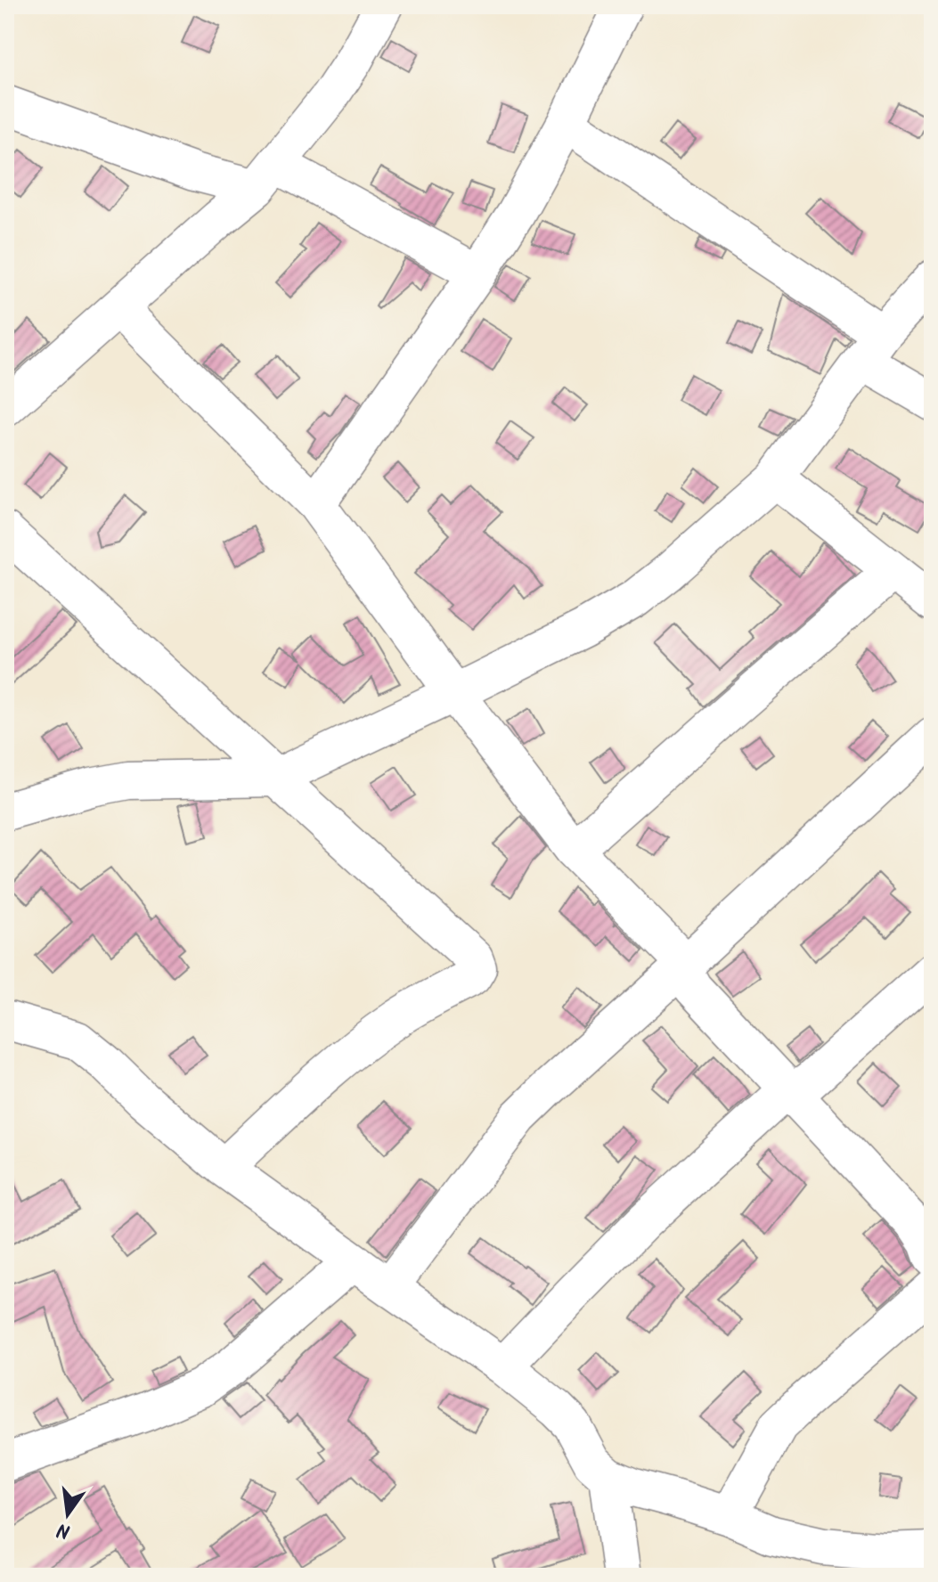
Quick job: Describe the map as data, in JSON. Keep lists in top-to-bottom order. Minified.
{"north":"bottom"}
